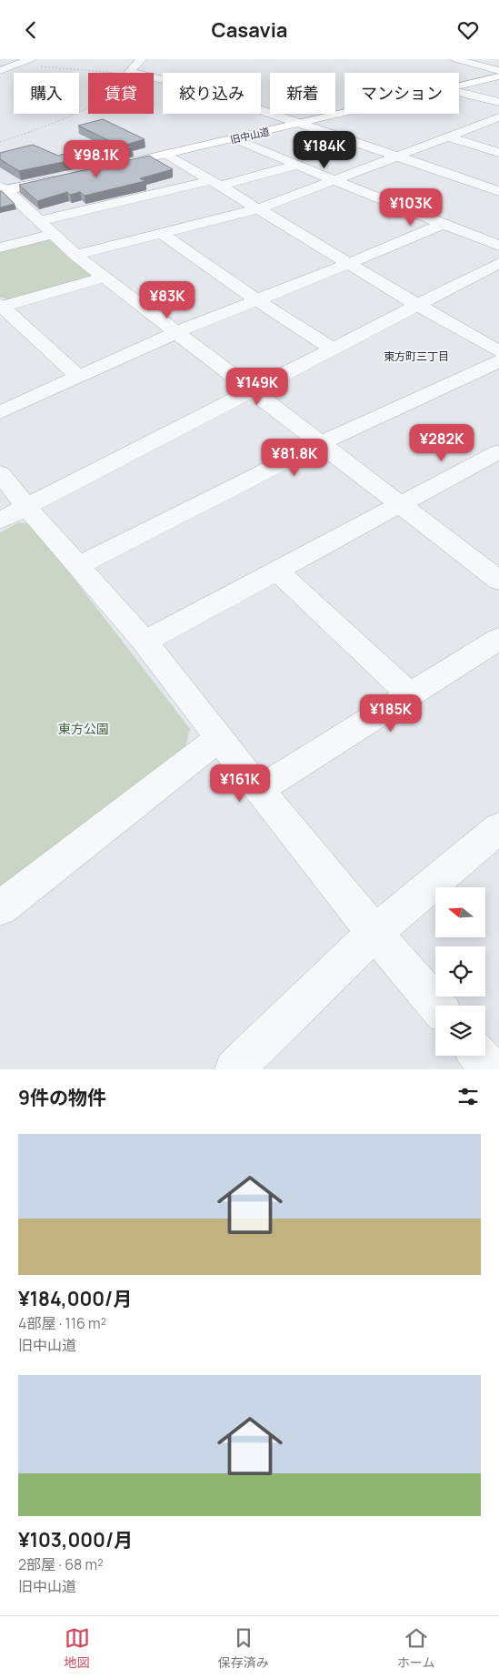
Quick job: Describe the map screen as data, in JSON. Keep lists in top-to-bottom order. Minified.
{"streets":{"main road":["旧中山道"]},"districts":["東方町三丁目"],"parks":["東方公園"],"north":"left","page":{"header":"Casavia","chip":["購入","賃貸","絞り込み","新着","マンション"],"price":["¥184K","¥98.1K","¥103K","¥83K","¥149K","¥282K","¥81.8K","¥185K","¥161K"],"heading":"9件の物件","list":[{"name":"¥184,000/月","note":"4部屋 · 116 m² · 旧中山道"},{"name":"¥103,000/月","note":"2部屋 · 68 m² · 旧中山道"}],"tabs":["地図","保存済み","ホーム"]}}
